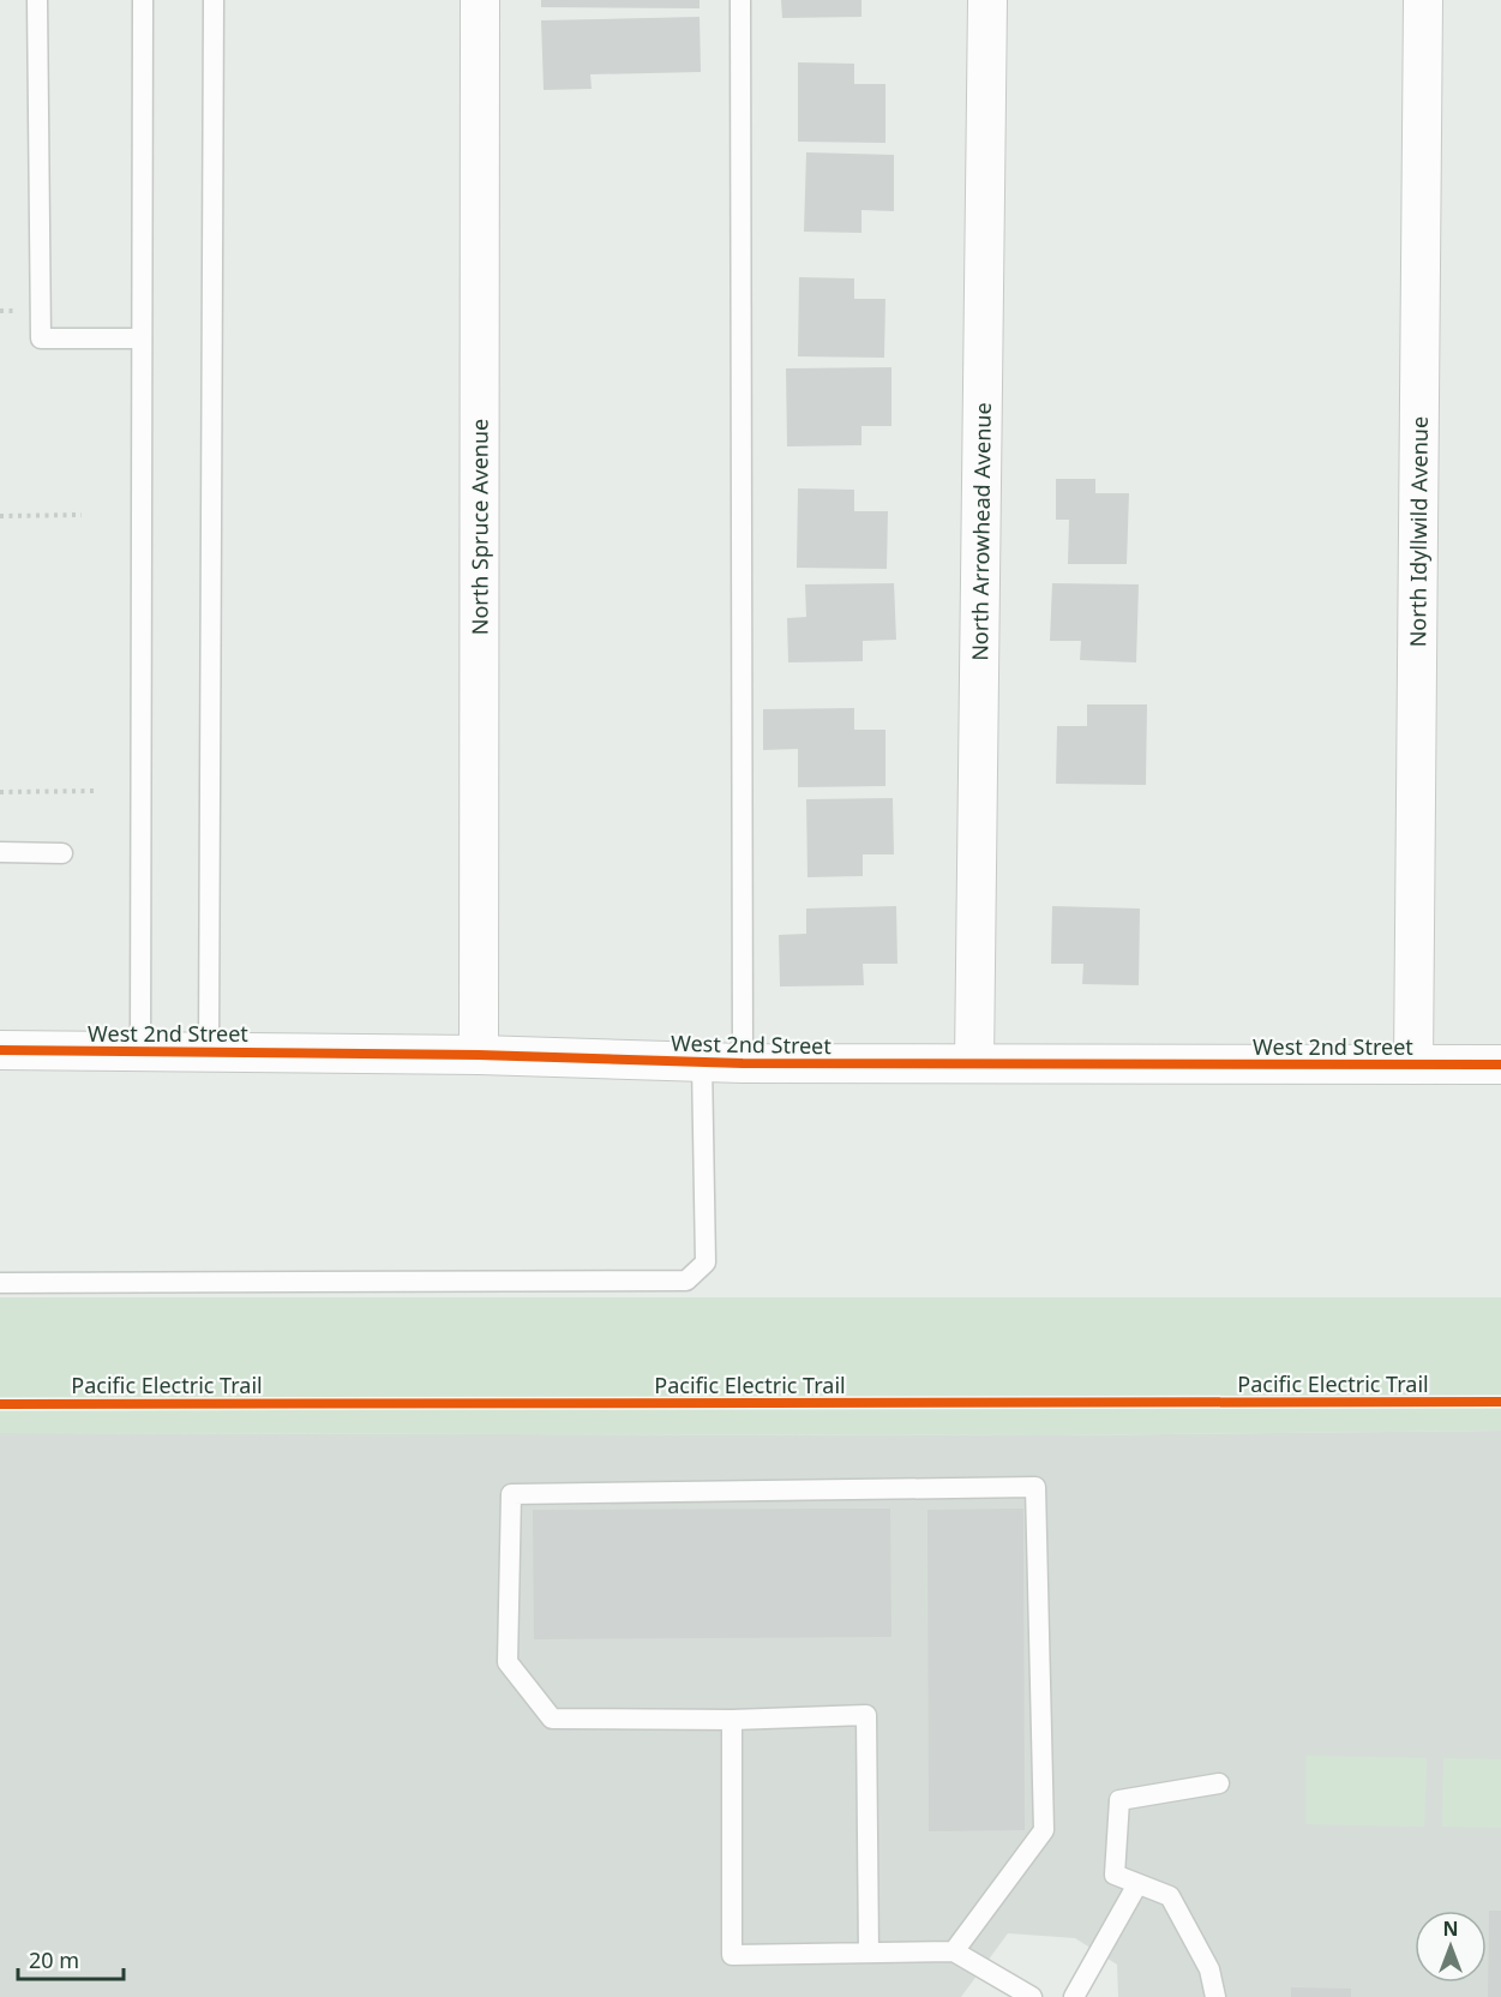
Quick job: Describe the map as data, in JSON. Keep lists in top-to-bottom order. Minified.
{"streets":{"street":["North Spruce Avenue","North Arrowhead Avenue","North Idyllwild Avenue","West 2nd Street"],"cycle path":["Pacific Electric Trail"]},"crossings":[["North Spruce Avenue","West 2nd Street"],["North Arrowhead Avenue","West 2nd Street"],["North Idyllwild Avenue","West 2nd Street"]],"scale_bar":"20 m","north":"top"}
